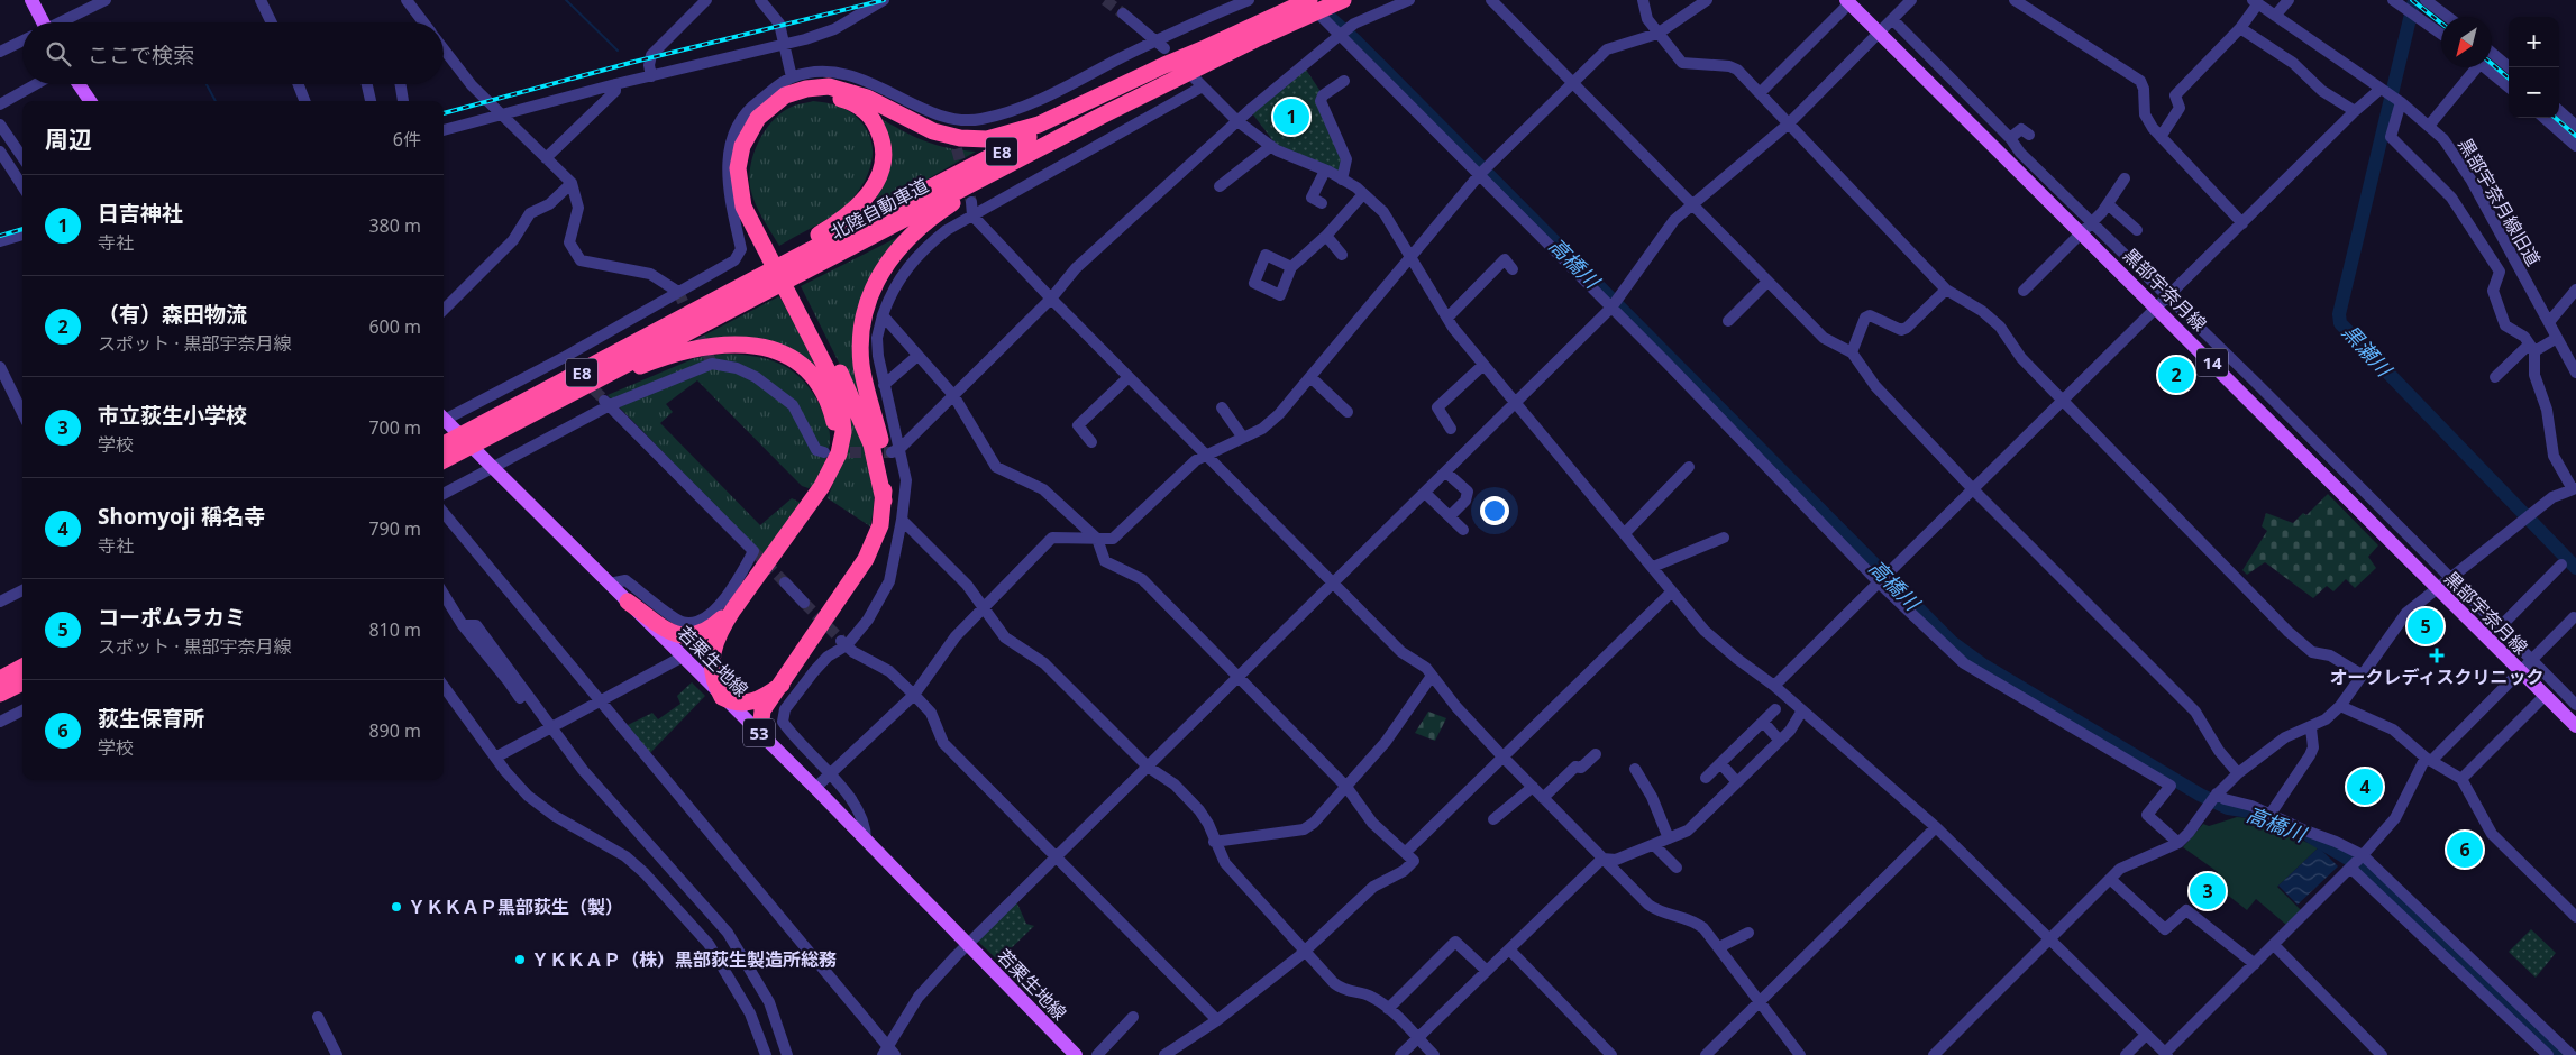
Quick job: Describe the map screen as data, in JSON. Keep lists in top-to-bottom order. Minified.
{"streets":{"highway":["E8","北陸自動車道"],"main road":["黒部宇奈月線","14","若栗生地線","53"],"street":["黒部宇奈月線旧道"]},"water":["高橋川","黒瀬川"],"places":{"health":["オークレディスクリニック"],"other":["ＹＫＫＡＰ黒部荻生（製）","ＹＫＫＡＰ（株）黒部荻生製造所総務"]},"north":"bottom left","page":{"map_buttons":["+","−"],"search":"ここで検索","pins":["1","2","5","4","6","3"],"heading":["周辺","6件"],"list":[{"mark":"1","name":"日吉神社","note":"寺社","value":"380 m"},{"mark":"2","name":"（有）森田物流","note":"スポット · 黒部宇奈月線","value":"600 m"},{"mark":"3","name":"市立荻生小学校","note":"学校","value":"700 m"},{"mark":"4","name":"Shomyoji 稱名寺","note":"寺社","value":"790 m"},{"mark":"5","name":"コーポムラカミ","note":"スポット · 黒部宇奈月線","value":"810 m"},{"mark":"6","name":"荻生保育所","note":"学校","value":"890 m"}]}}
